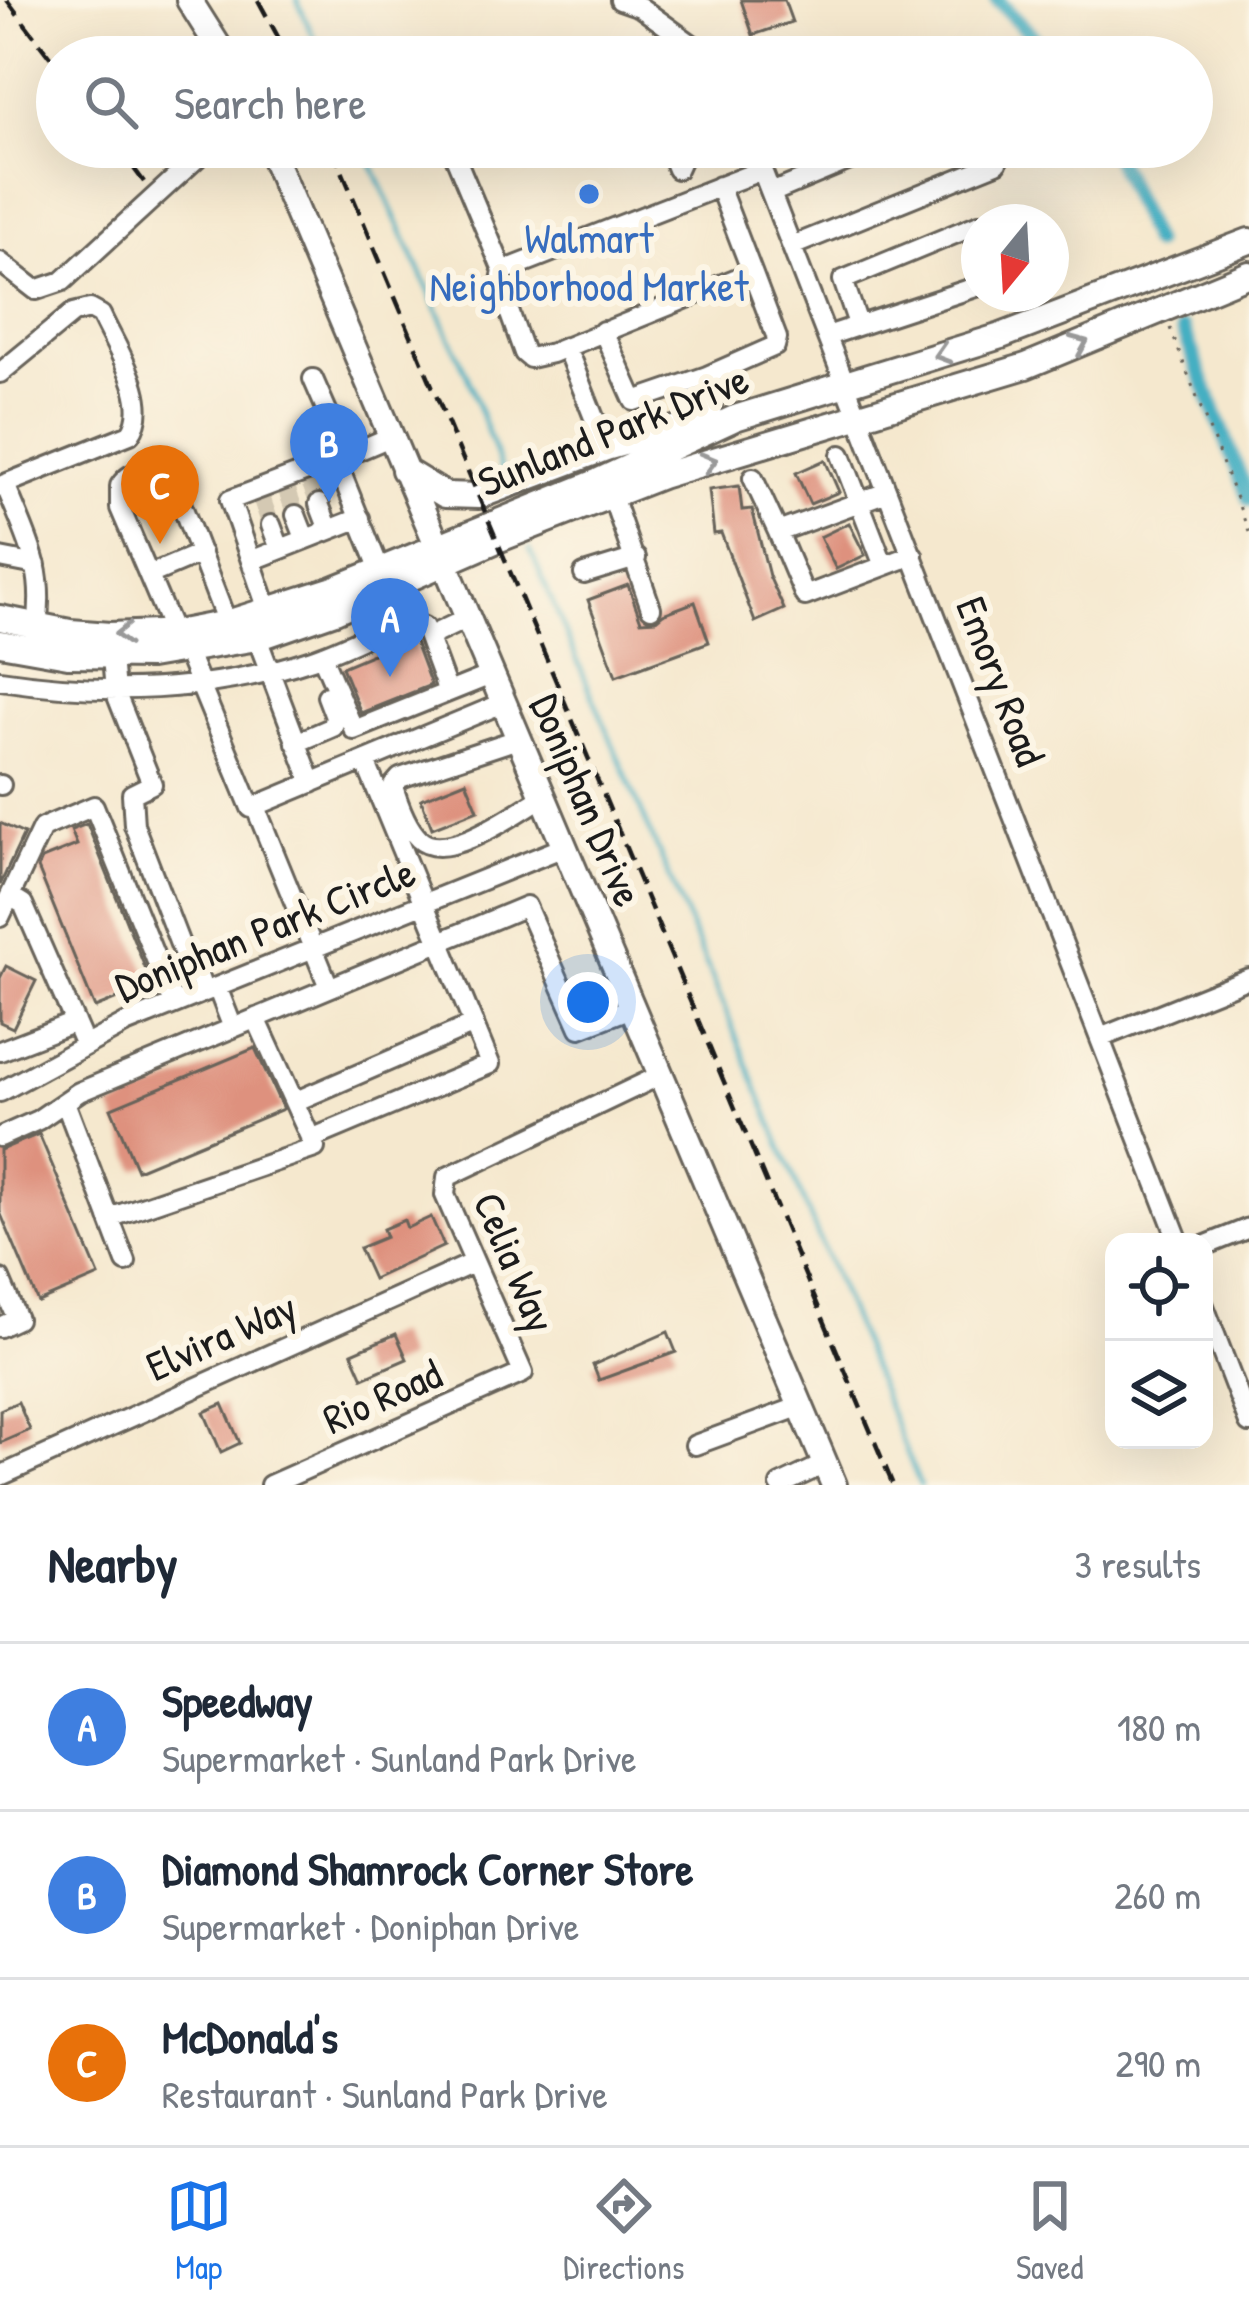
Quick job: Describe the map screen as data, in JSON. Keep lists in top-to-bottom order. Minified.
{"streets":{"main road":["Sunland Park Drive","Doniphan Drive"],"street":["Emory Road","Doniphan Park Circle","Celia Way","Elvira Way","Rio Road"]},"crossings":[["Sunland Park Drive","Emory Road"],["Sunland Park Drive","Doniphan Drive"],["Doniphan Drive","Doniphan Park Circle"],["Doniphan Drive","Celia Way"],["Celia Way","Elvira Way"],["Celia Way","Rio Road"]],"places":["Walmart Neighborhood Market"],"north":"bottom","page":{"search":"Search here","pins":["B","C","A"],"heading":["Nearby","3 results"],"list":[{"mark":"A","name":"Speedway","note":"Supermarket · Sunland Park Drive","value":"180 m"},{"mark":"B","name":"Diamond Shamrock Corner Store","note":"Supermarket · Doniphan Drive","value":"260 m"},{"mark":"C","name":"McDonald's","note":"Restaurant · Sunland Park Drive","value":"290 m"}],"nav":["Map","Directions","Saved"]}}
